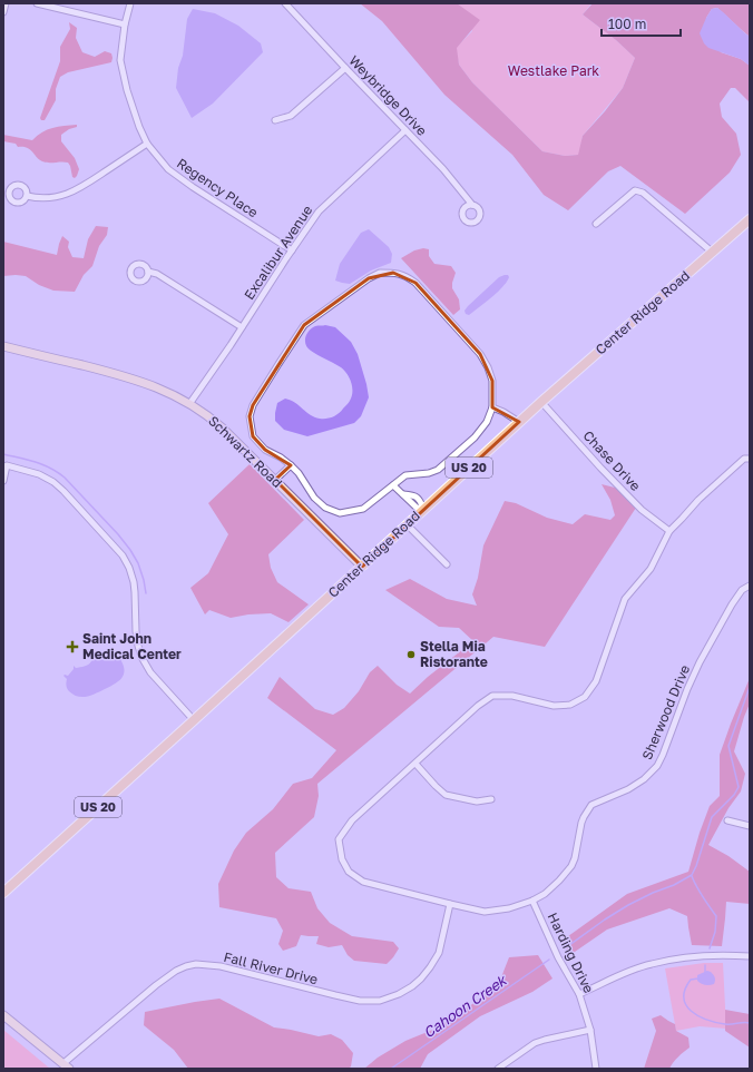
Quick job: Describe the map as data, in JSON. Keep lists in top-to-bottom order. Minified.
{"streets":{"main road":["Center Ridge Road","US 20"],"street":["Weybridge Drive","Regency Place","Excalibur Avenue","Schwartz Road","Chase Drive","Sherwood Drive","Harding Drive","Fall River Drive"]},"crossings":[["Weybridge Drive","Excalibur Avenue"],["Regency Place","Excalibur Avenue"],["Excalibur Avenue","Schwartz Road"],["Center Ridge Road","Schwartz Road"],["Center Ridge Road","Chase Drive"],["Chase Drive","Sherwood Drive"],["Sherwood Drive","Harding Drive"],["Sherwood Drive","Fall River Drive"]],"water":["Cahoon Creek"],"parks":["Westlake Park"],"places":{"health":["Saint John Medical Center"],"other":["Stella Mia Ristorante"]},"scale_bar":"100 m"}
